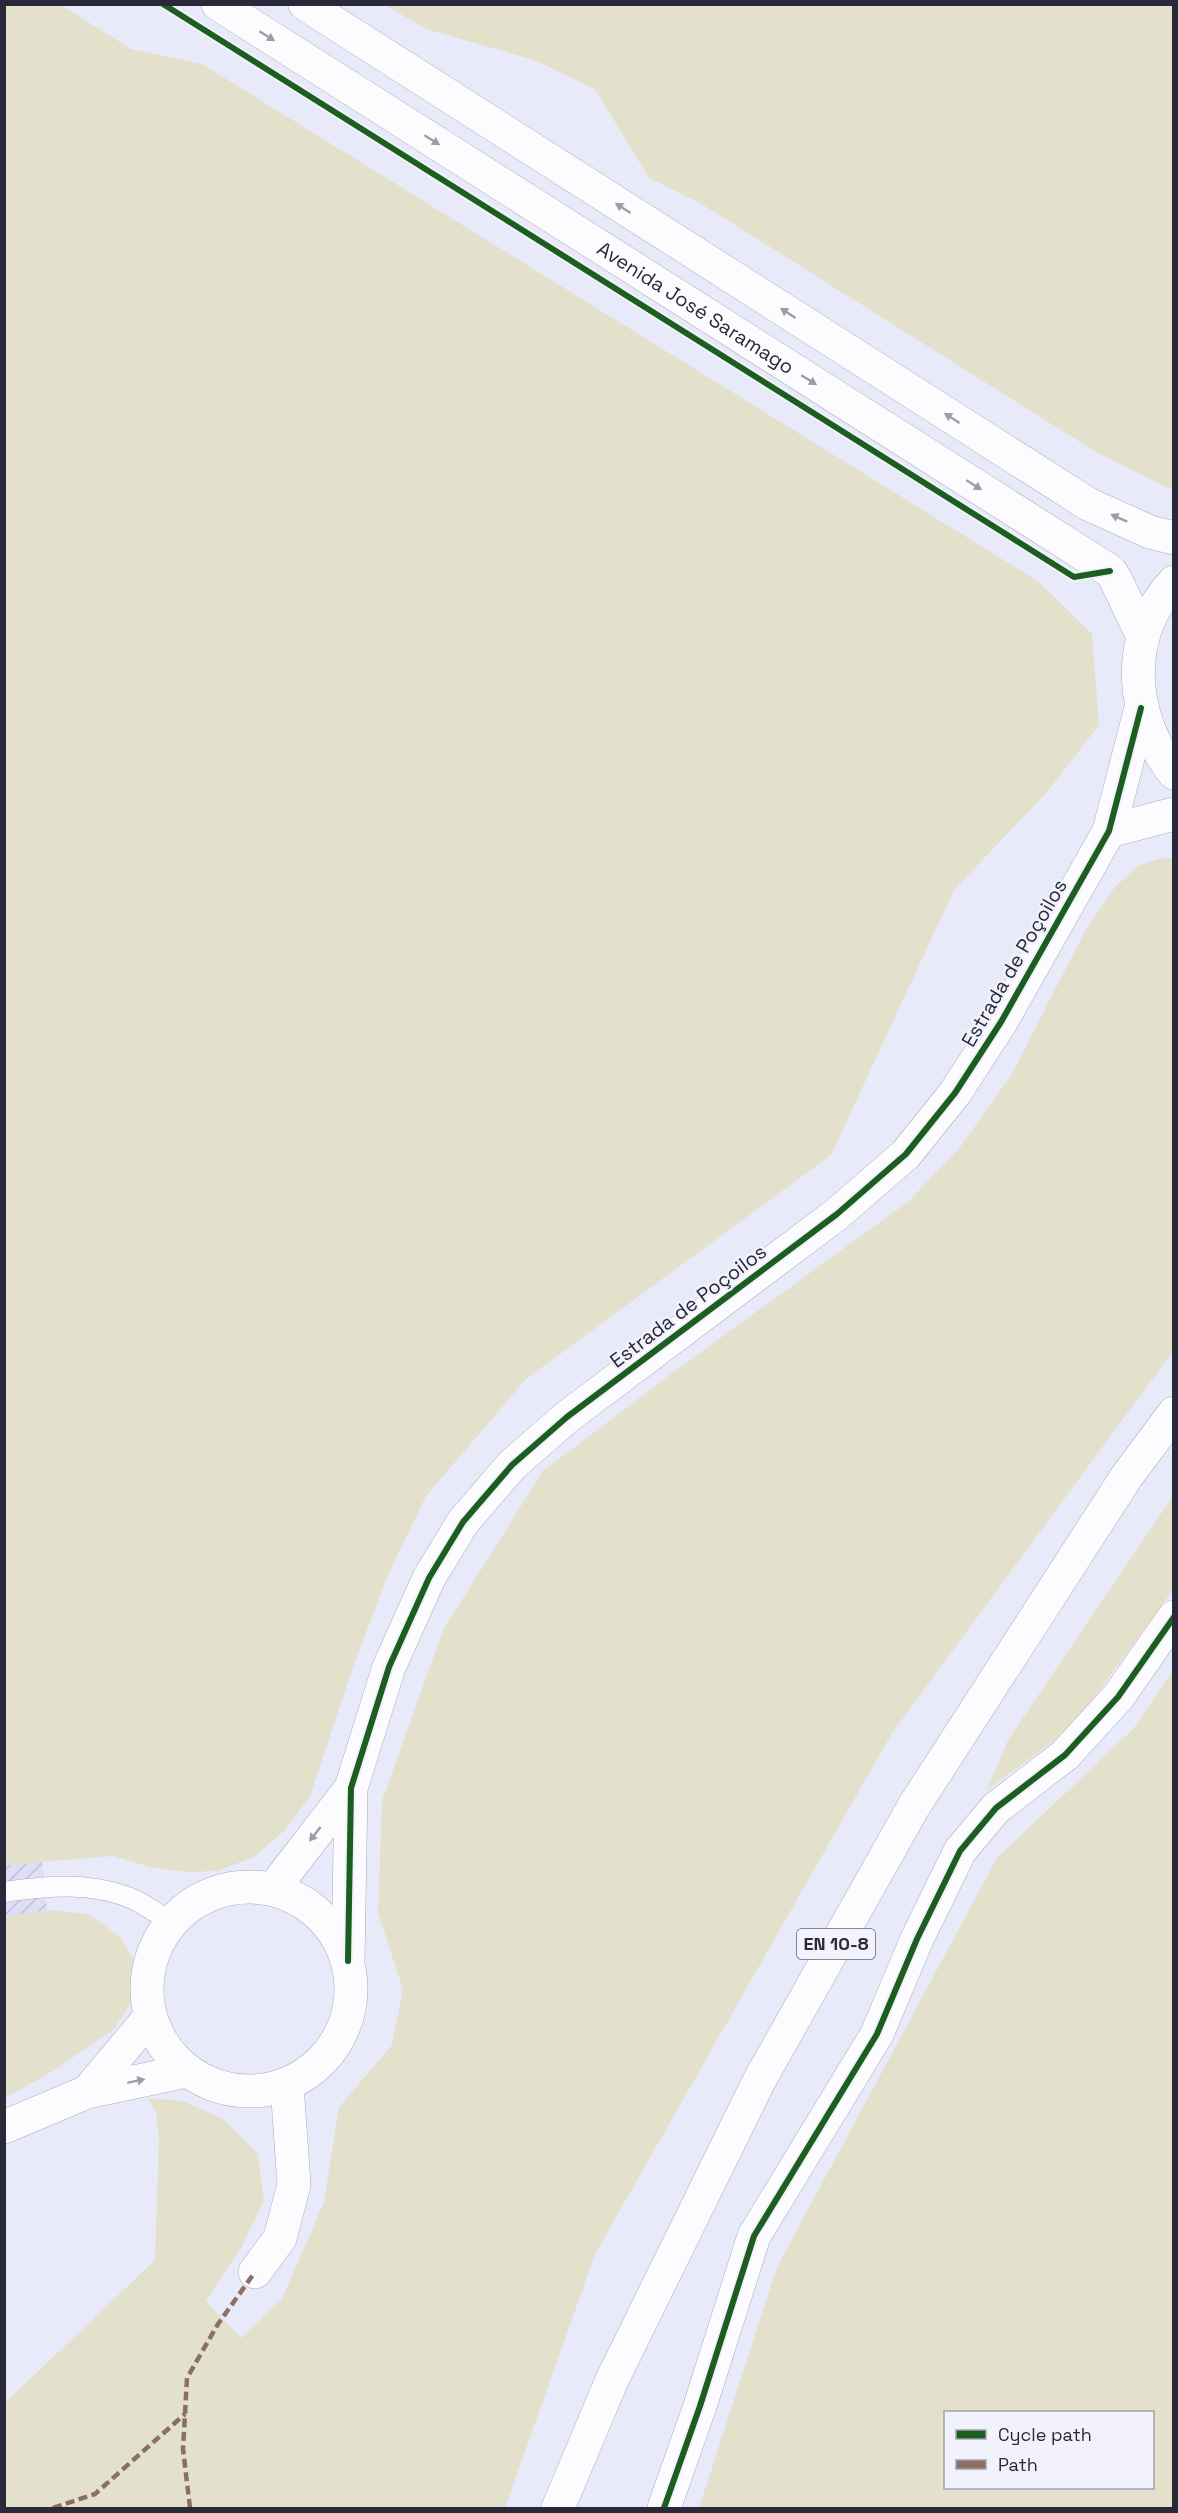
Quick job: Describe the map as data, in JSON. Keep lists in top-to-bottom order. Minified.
{"streets":{"main road":["Avenida José Saramago","Estrada de Poçoilos","EN 10-8"]},"crossings":[["Avenida José Saramago","Estrada de Poçoilos"]],"legend":["Cycle path","Path"]}
